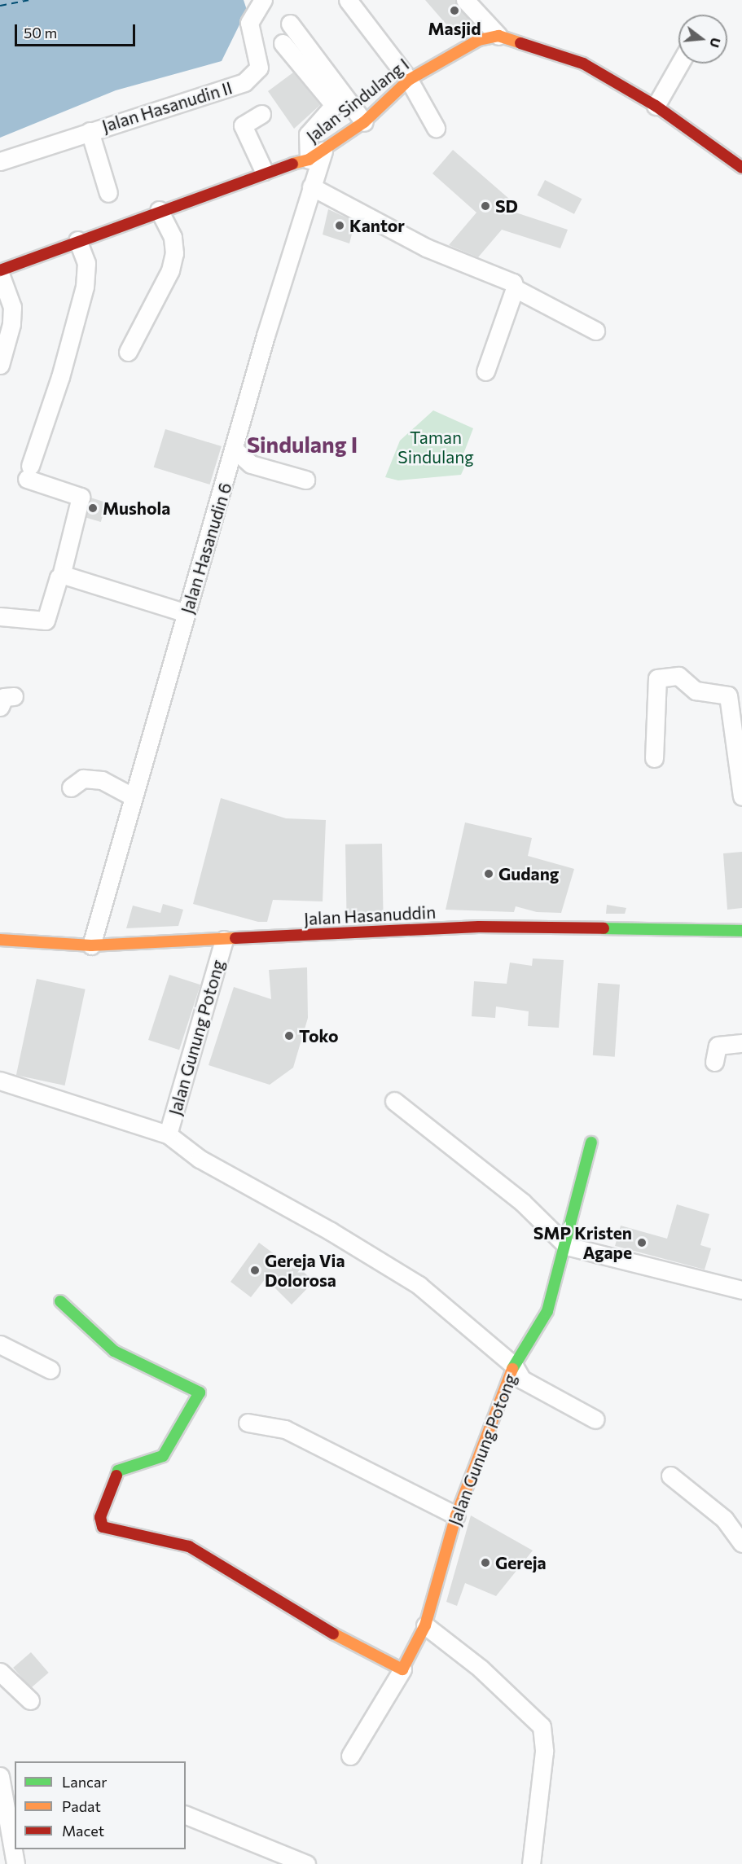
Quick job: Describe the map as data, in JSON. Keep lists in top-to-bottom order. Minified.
{"streets":{"main road":["Jalan Sindulang I","Jalan Hasanuddin","Jalan Gunung Potong"],"street":["Jalan Hasanudin II","Jalan Hasanudin 6"]},"crossings":[["Jalan Sindulang I","Jalan Hasanudin 6"],["Jalan Hasanudin 6","Jalan Hasanuddin"],["Jalan Hasanuddin","Jalan Gunung Potong"]],"districts":["Sindulang I"],"parks":["Taman Sindulang"],"places":["Masjid","SD","Kantor","Mushola","Gudang","Toko","SMP Kristen Agape","Gereja Via Dolorosa","Gereja"],"legend":["Lancar","Padat","Macet"],"scale_bar":"50 m","north":"right"}
